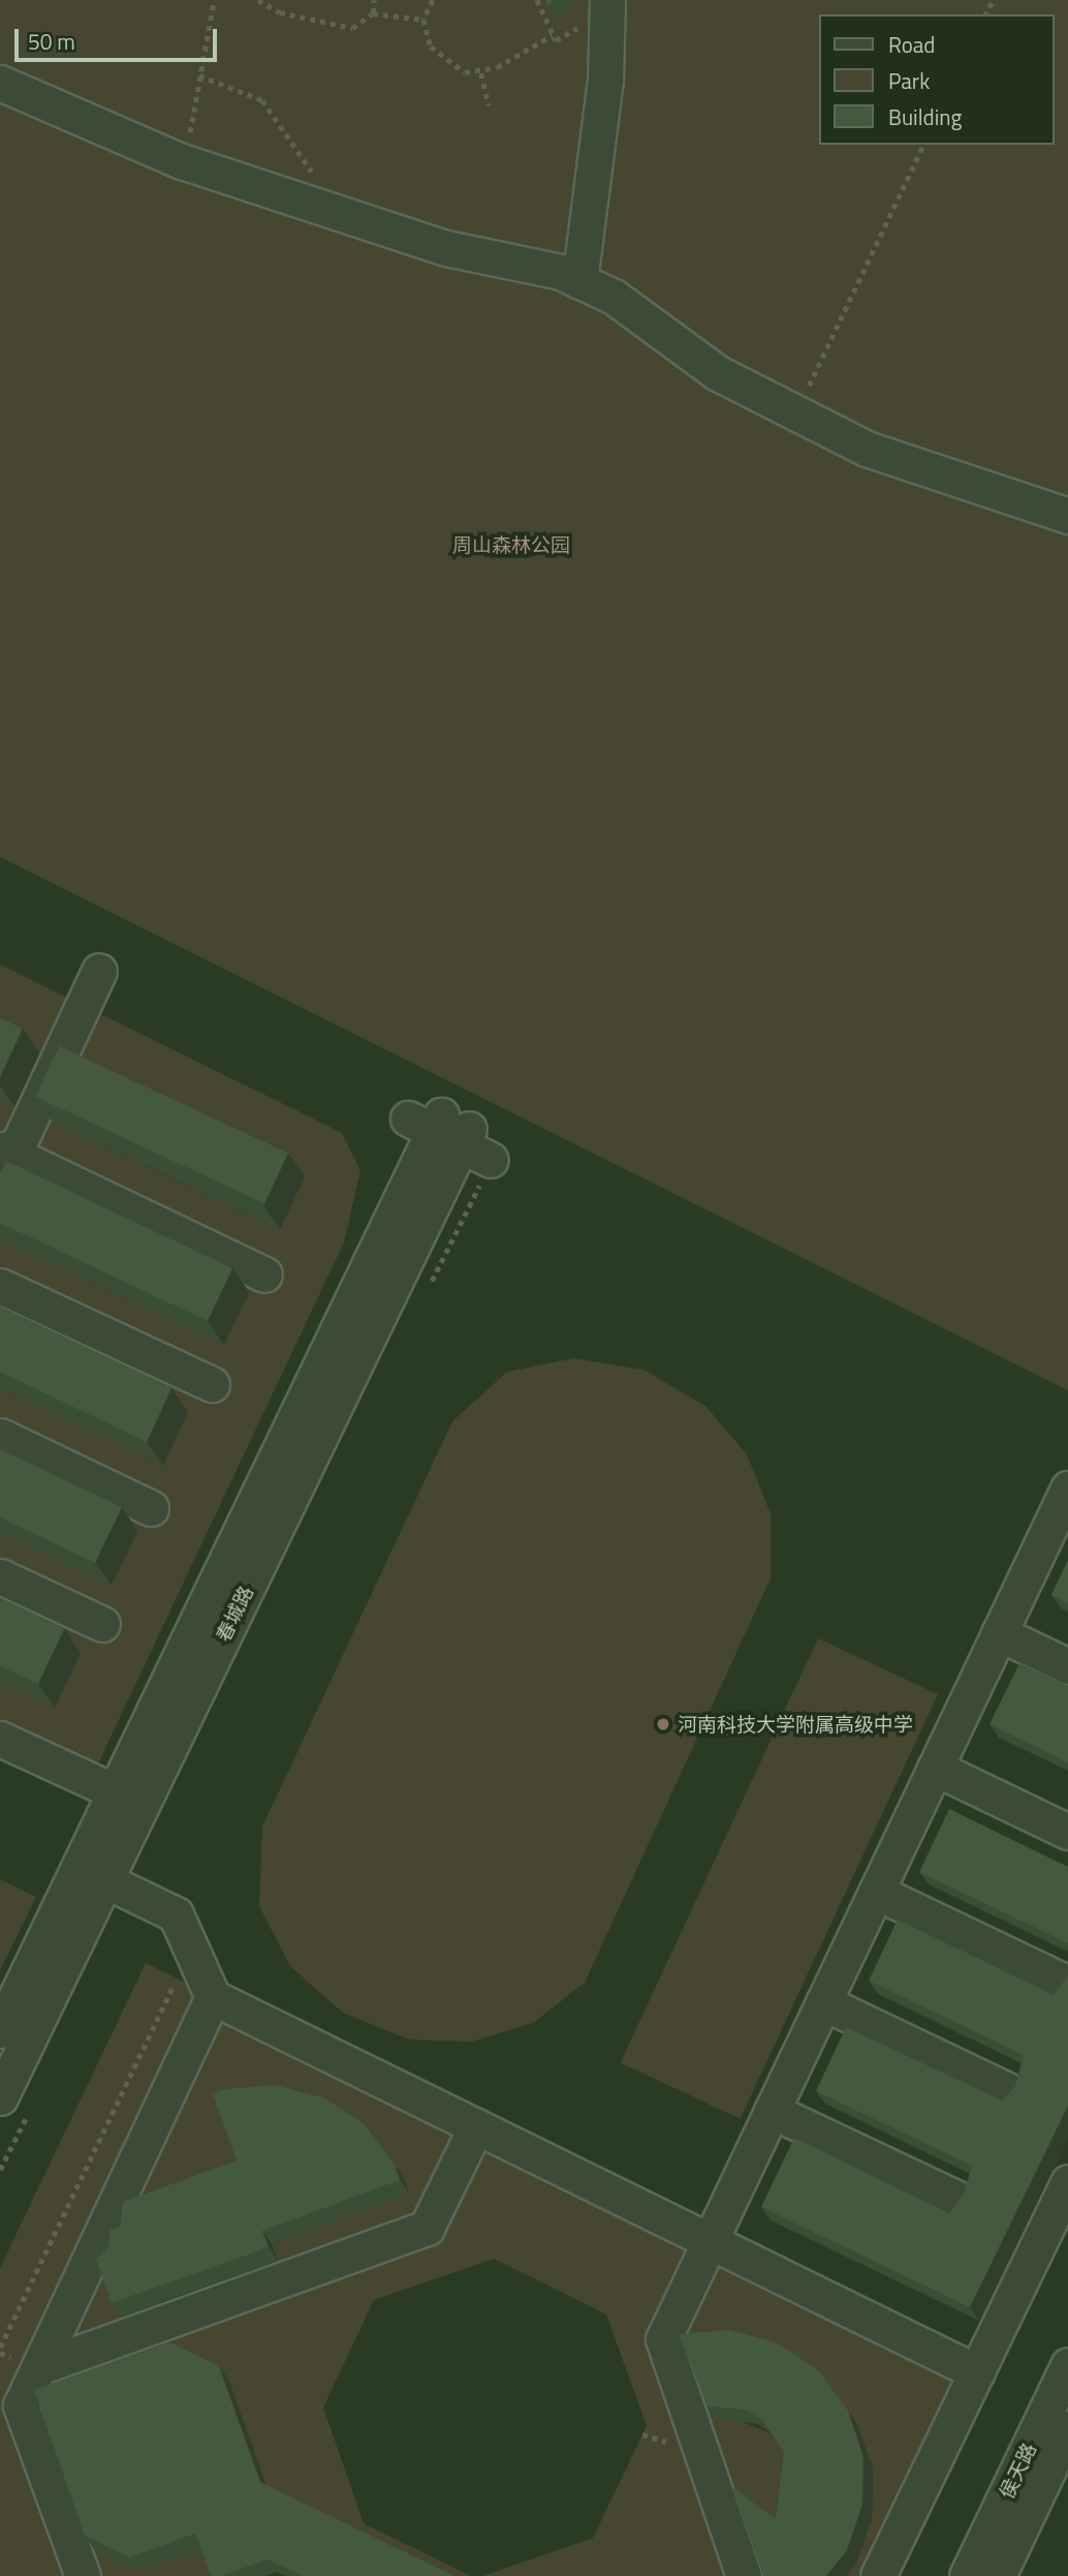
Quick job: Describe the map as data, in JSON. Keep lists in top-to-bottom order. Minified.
{"streets":{"street":["春城路","侯天路"]},"parks":["周山森林公园"],"places":["河南科技大学附属高级中学"],"legend":["Road","Park","Building"],"scale_bar":"50 m"}
